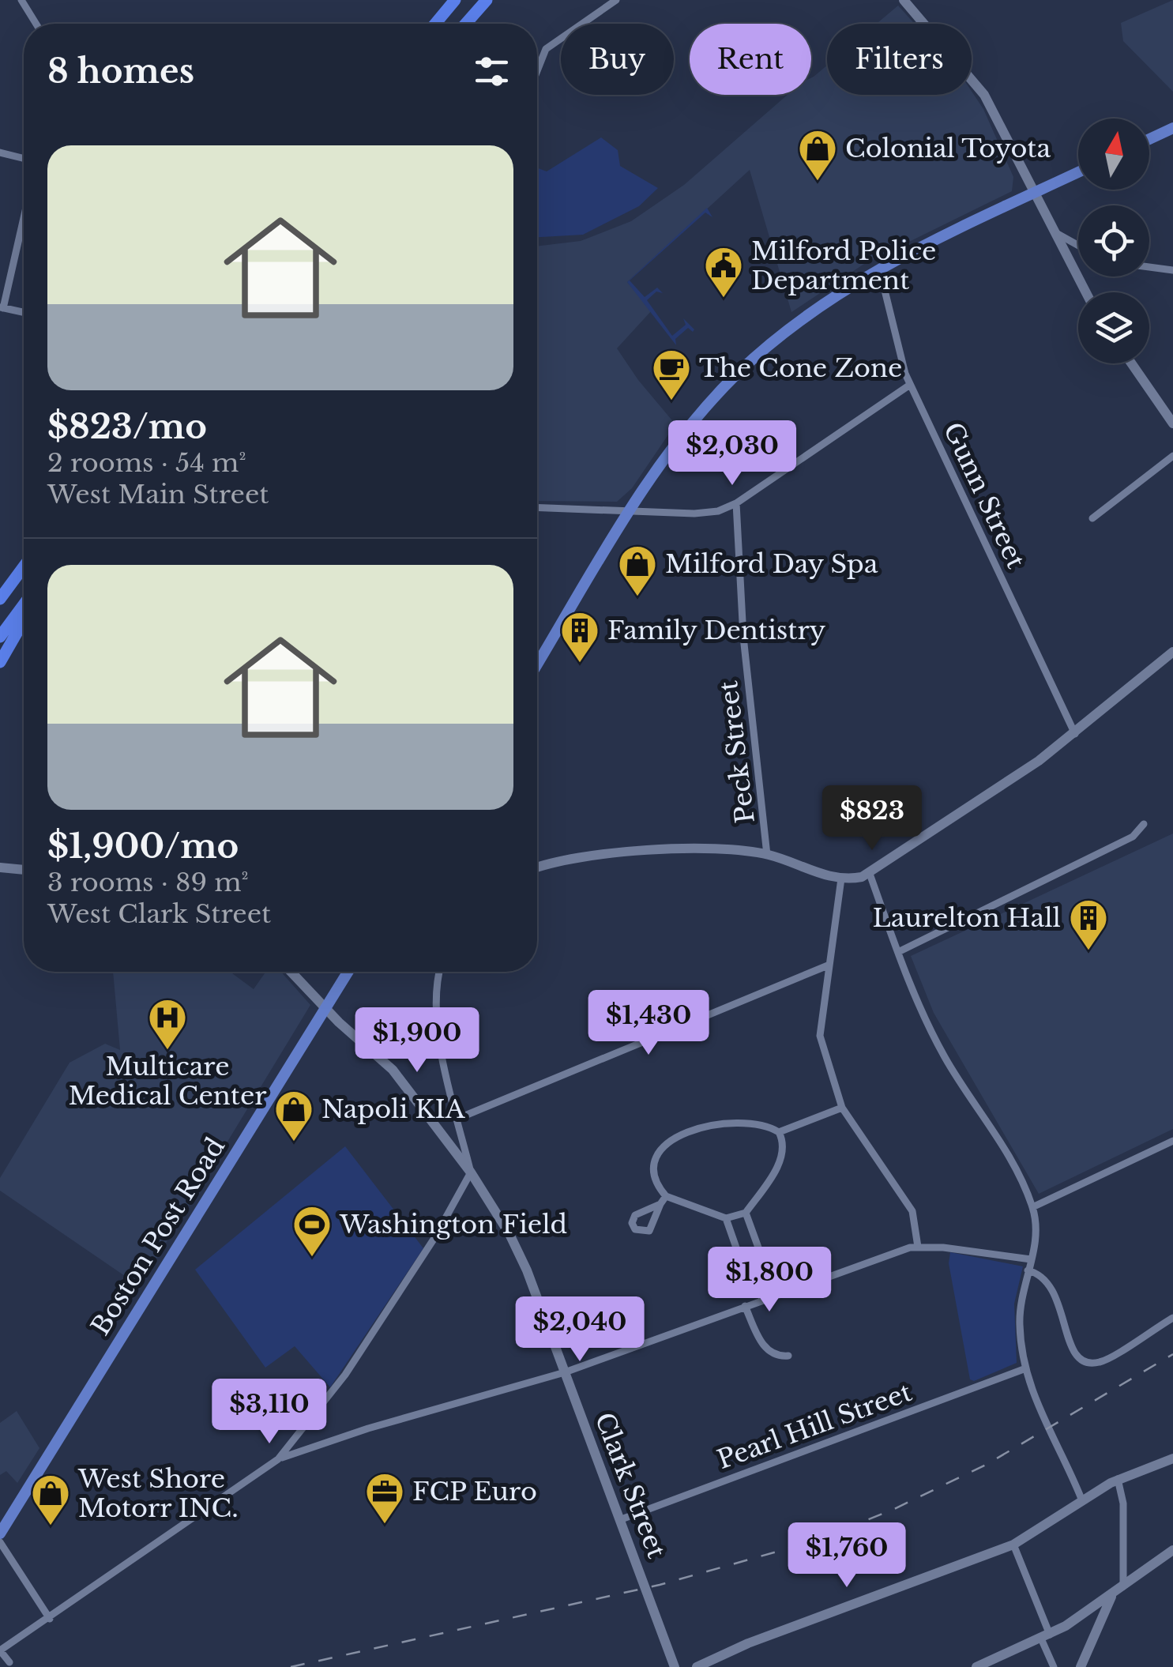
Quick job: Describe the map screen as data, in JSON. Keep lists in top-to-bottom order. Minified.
{"streets":{"main road":["Boston Post Road","Clark Street"],"street":["Gunn Street","Peck Street","Pearl Hill Street"]},"crossings":[["Pearl Hill Street","Clark Street"]],"places":{"shop":["Colonial Toyota","Milford Day Spa","Napoli KIA","West Shore Motorr INC."],"public building":["Milford Police Department"],"cafe":["The Cone Zone"],"building":["Family Dentistry","Laurelton Hall"],"hospital":["Multicare Medical Center"],"sports":["Washington Field"],"office":["FCP Euro"]},"north":"top","page":{"chip":["Buy","Rent","Filters"],"heading":"8 homes","list":[{"name":"$823/mo","note":"2 rooms · 54 m² · West Main Street"},{"name":"$1,900/mo","note":"3 rooms · 89 m² · West Clark Street"}],"price":["$2,030","$823","$1,430","$1,900","$1,800","$2,040","$3,110","$1,760"]}}
